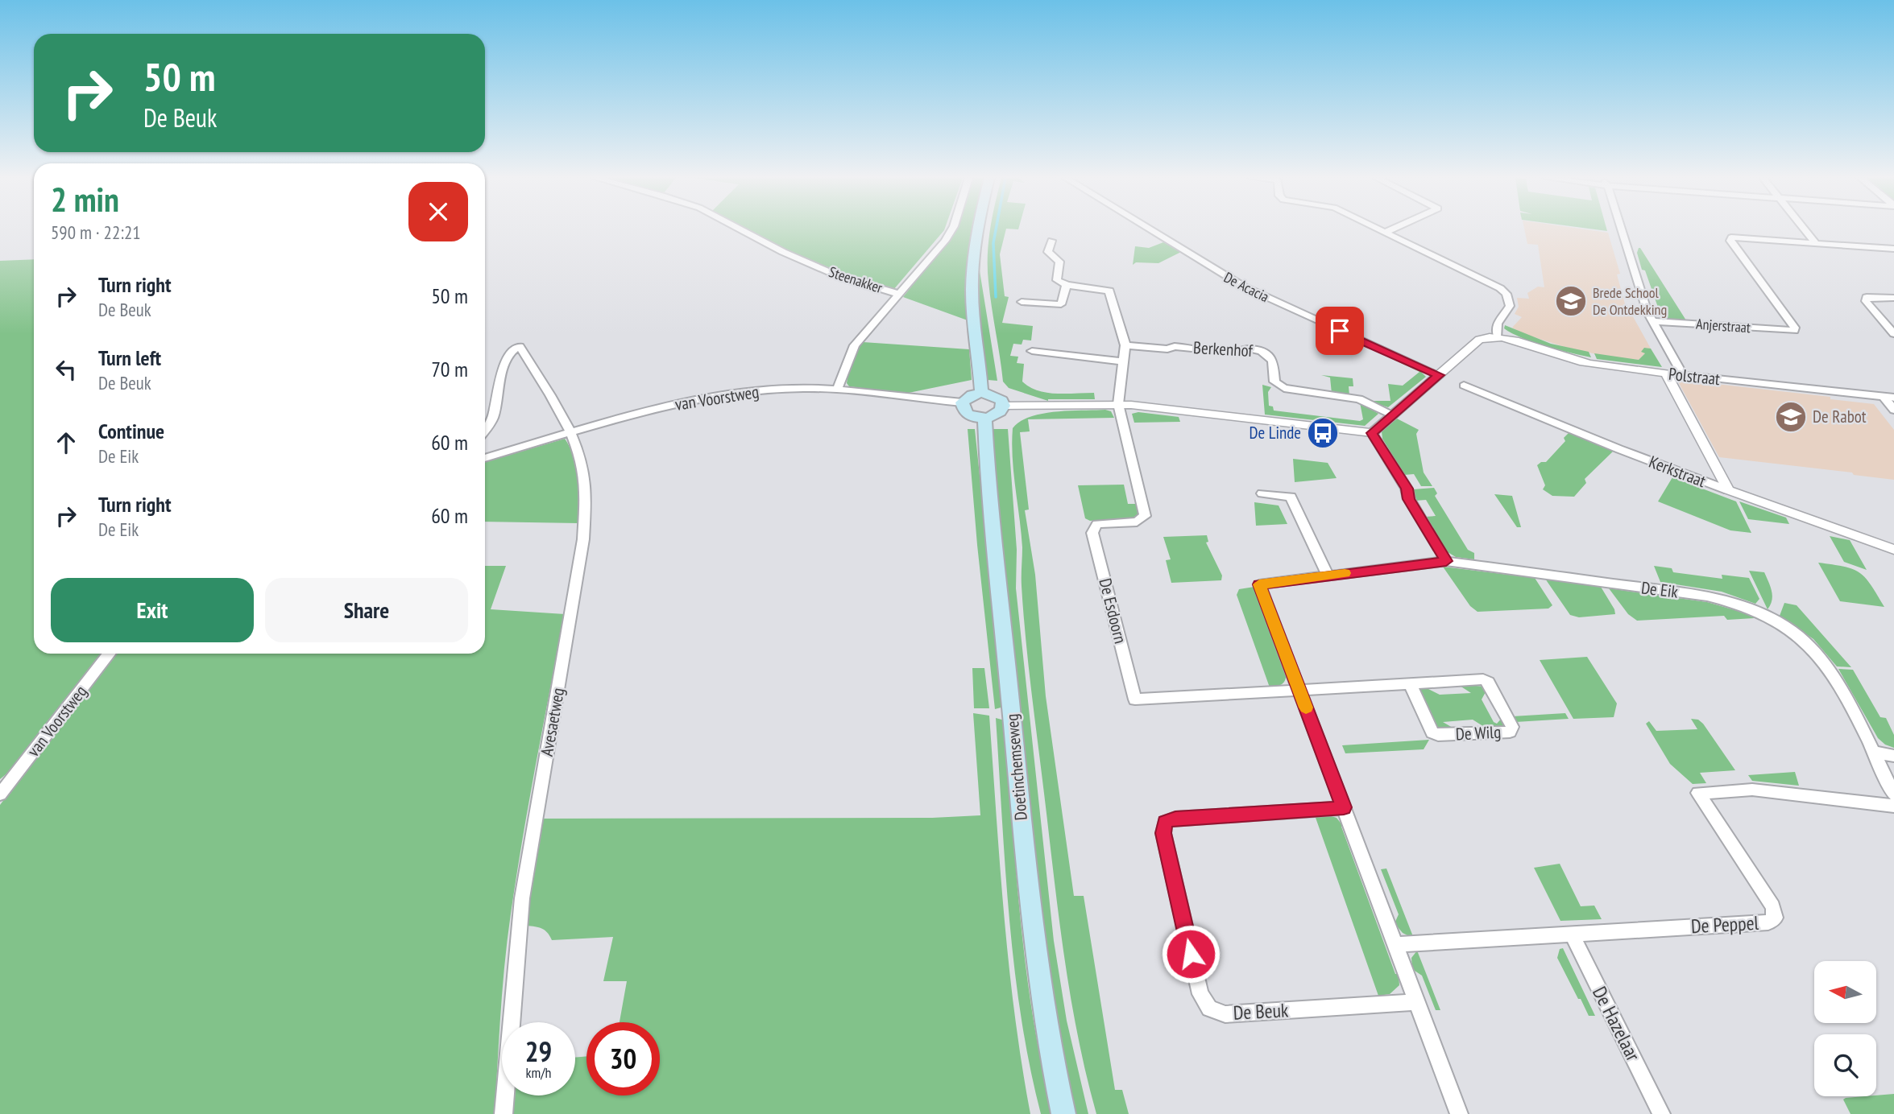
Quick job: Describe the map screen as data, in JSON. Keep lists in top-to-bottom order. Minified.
{"streets":{"main road":["Doetinchemseweg"],"street":["Steenakker","De Acacia","Anjerstraat","Berkenhof","Polstraat","van Voorstweg","Kerkstraat","De Eik","De Esdoorn","Avesaetweg","De Wilg","De Peppel","De Beuk","De Hazelaar"]},"crossings":[["van Voorstweg","Avesaetweg"],["van Voorstweg","Doetinchemseweg"],["De Eik","De Esdoorn"],["De Eik","De Wilg"],["De Esdoorn","De Wilg"],["De Peppel","De Hazelaar"]],"places":{"school or university":["Brede School De Ontdekking","De Rabot"],"bus stop":["De Linde"]},"north":"left","page":{"turn":["50 m","De Beuk"],"heading":["2 min","590 m · 22:21"],"list":[{"name":"Turn right","note":"De Beuk","value":"50 m"},{"name":"Turn left","note":"De Beuk","value":"70 m"},{"name":"Continue","note":"De Eik","value":"60 m"},{"name":"Turn right","note":"De Eik","value":"60 m"}],"buttons":["Exit","Share"],"speed":"29 km/h","limit":"30"}}
